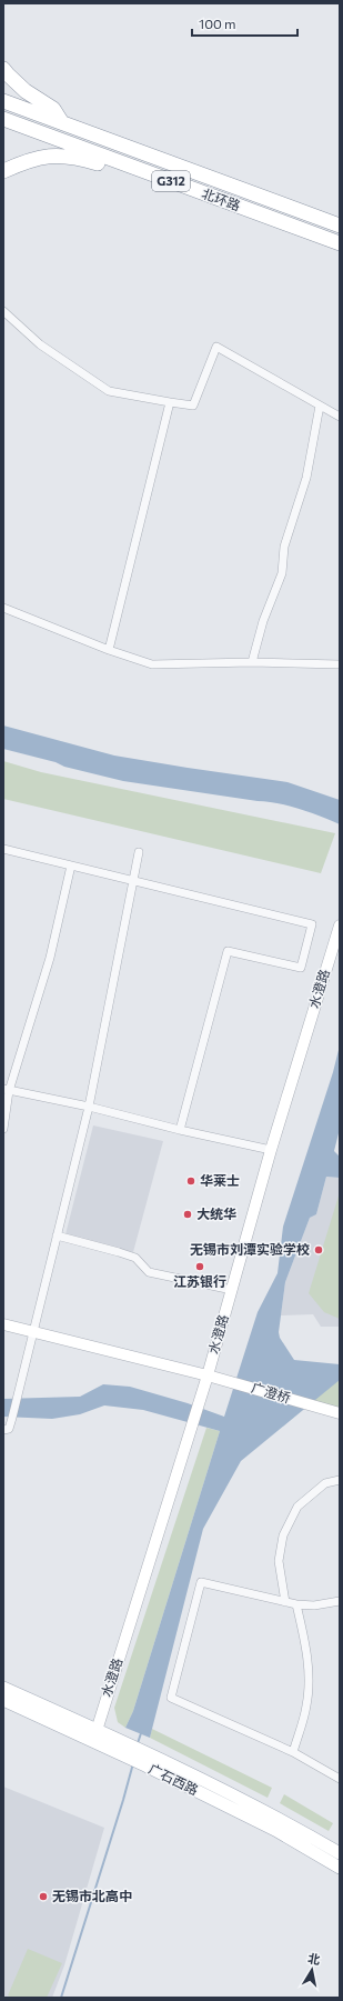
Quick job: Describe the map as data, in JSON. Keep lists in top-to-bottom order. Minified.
{"streets":{"highway":["G312","北环路"],"main road":["广石西路"],"street":["水澄路","广澄桥"]},"crossings":[["水澄路","广澄桥"],["水澄路","广石西路"]],"places":["华莱士","大统华","无锡市刘潭实验学校","江苏银行","无锡市北高中"],"scale_bar":"100 m","north":"top"}
